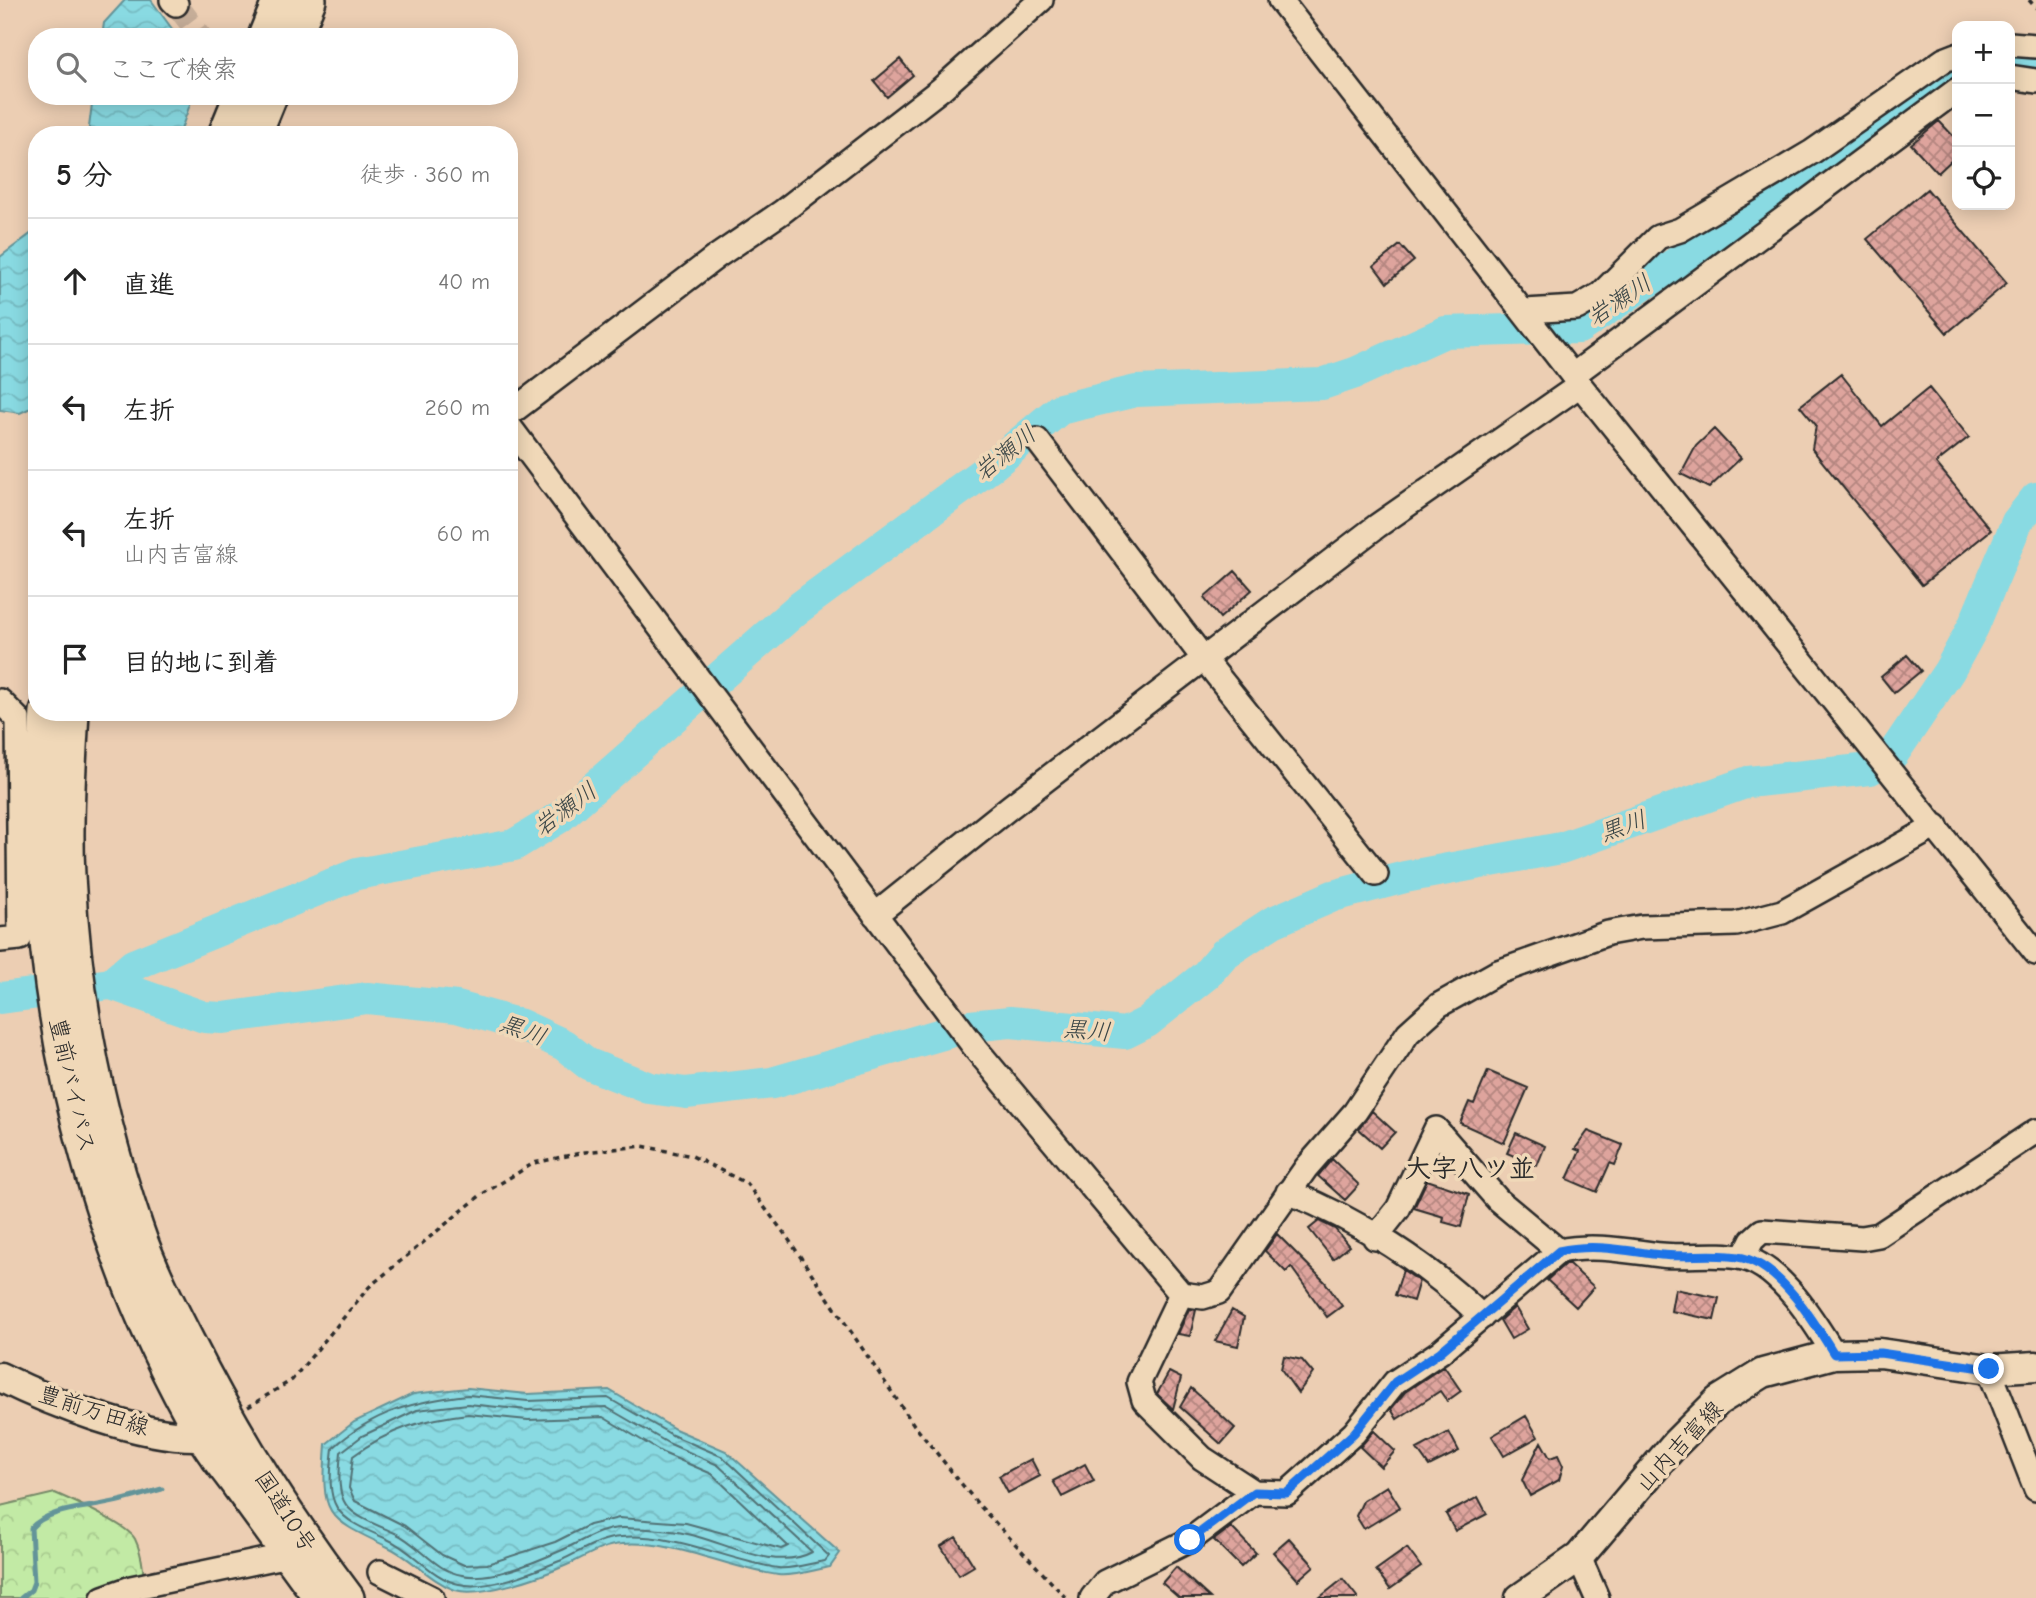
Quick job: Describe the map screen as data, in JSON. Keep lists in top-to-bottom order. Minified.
{"streets":{"highway":["豊前バイパス","国道10号"],"main road":["豊前万田線","山内吉富線"]},"crossings":[["豊前バイパス","豊前万田線"],["豊前バイパス","国道10号"],["豊前万田線","国道10号"]],"districts":["大字八ツ並"],"water":["岩瀬川","黒川"],"page":{"map_buttons":["+","−"],"search":"ここで検索","heading":["5 分","徒歩 · 360 m"],"list":[["直進","40 m"],["左折","260 m"],["左折","山内吉富線","60 m"],"目的地に到着"]}}
